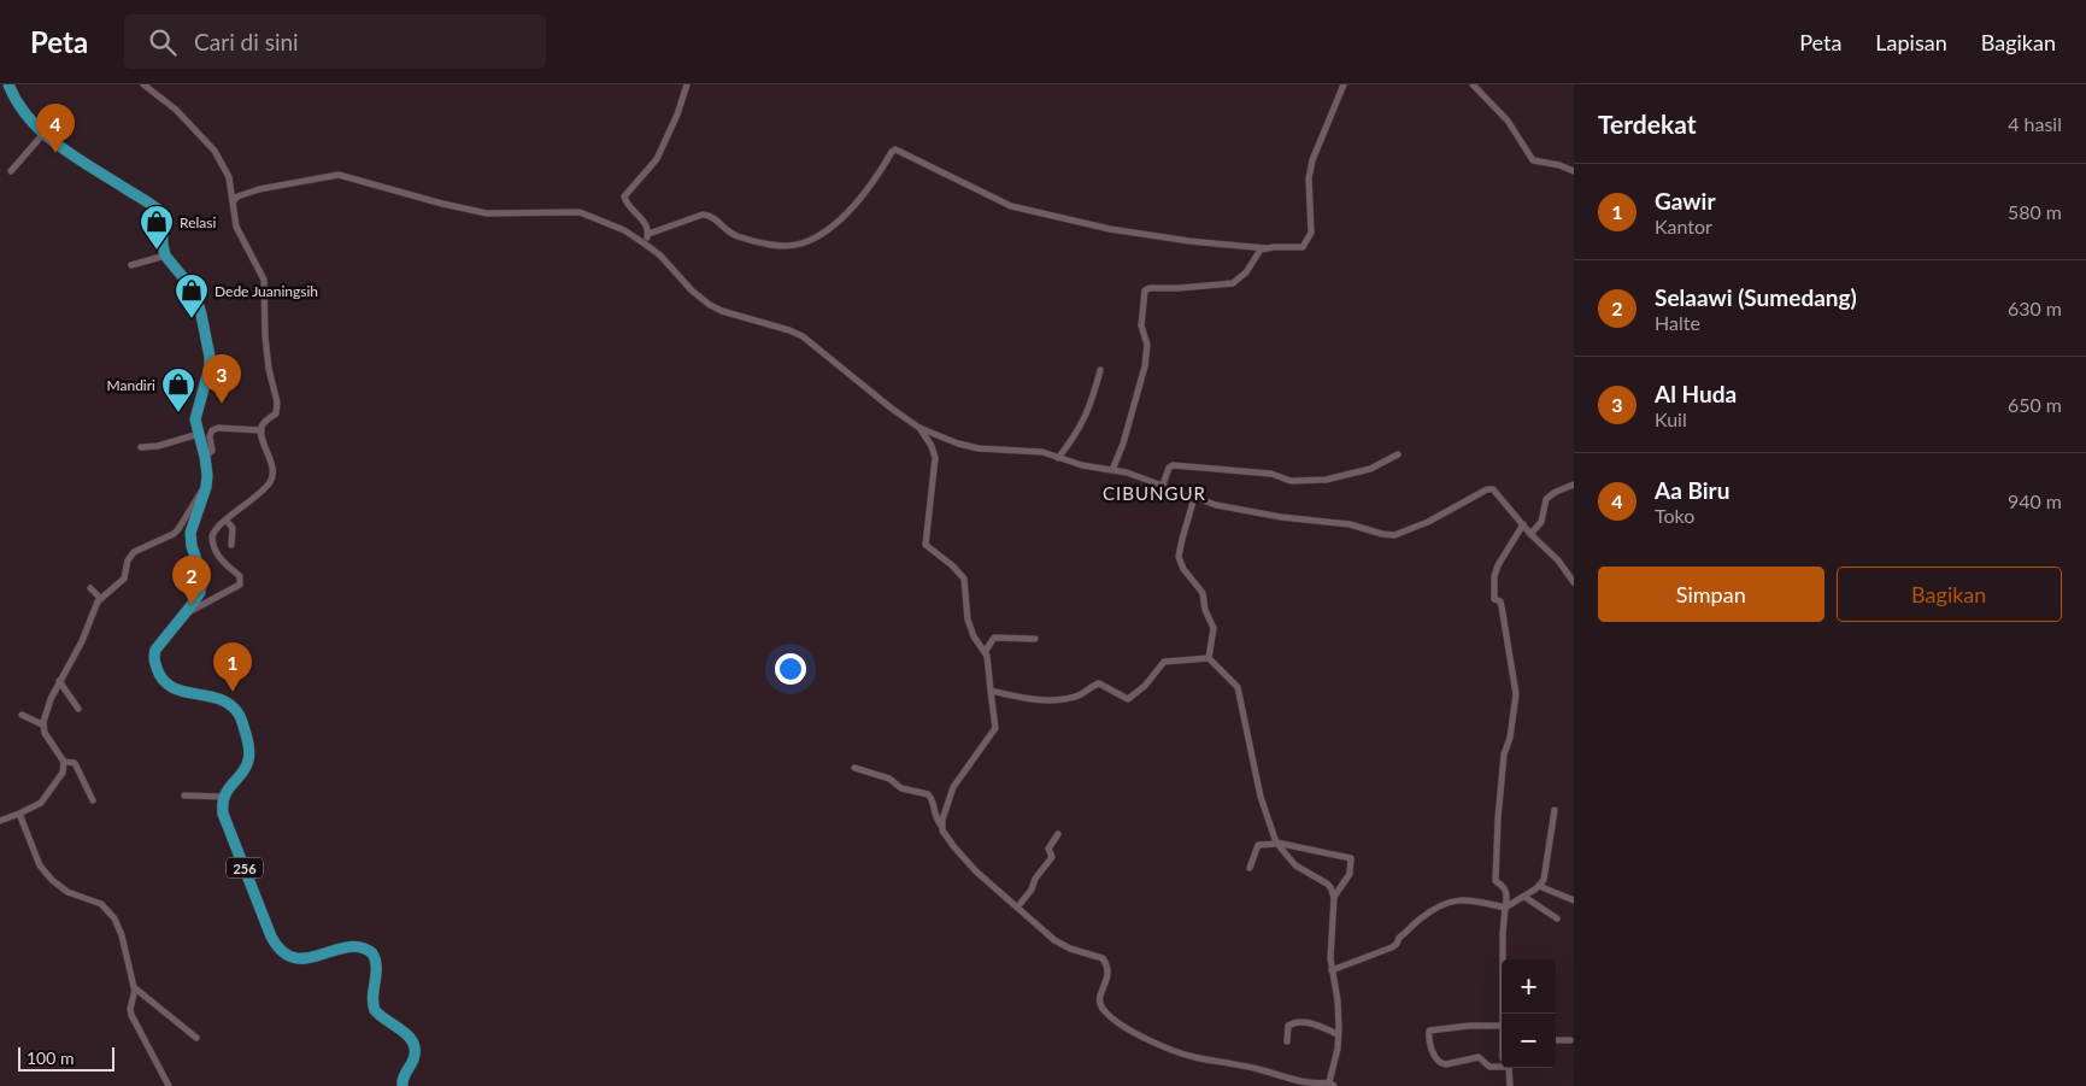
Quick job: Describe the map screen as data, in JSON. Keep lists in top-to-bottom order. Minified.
{"streets":{"main road":["256"]},"districts":["CIBUNGUR"],"places":{"shop":["Relasi","Dede Juaningsih","Mandiri"]},"scale_bar":"100 m","page":{"header":"Peta","search":"Cari di sini","nav":["Peta","Lapisan","Bagikan"],"heading":["Terdekat","4 hasil"],"pins":["4","3","2","1"],"list":[{"mark":"1","name":"Gawir","note":"Kantor","value":"580 m"},{"mark":"2","name":"Selaawi (Sumedang)","note":"Halte","value":"630 m"},{"mark":"3","name":"Al Huda","note":"Kuil","value":"650 m"},{"mark":"4","name":"Aa Biru","note":"Toko","value":"940 m"}],"buttons":["Simpan","Bagikan"],"map_buttons":["+","−"],"scale":"100 m"}}
